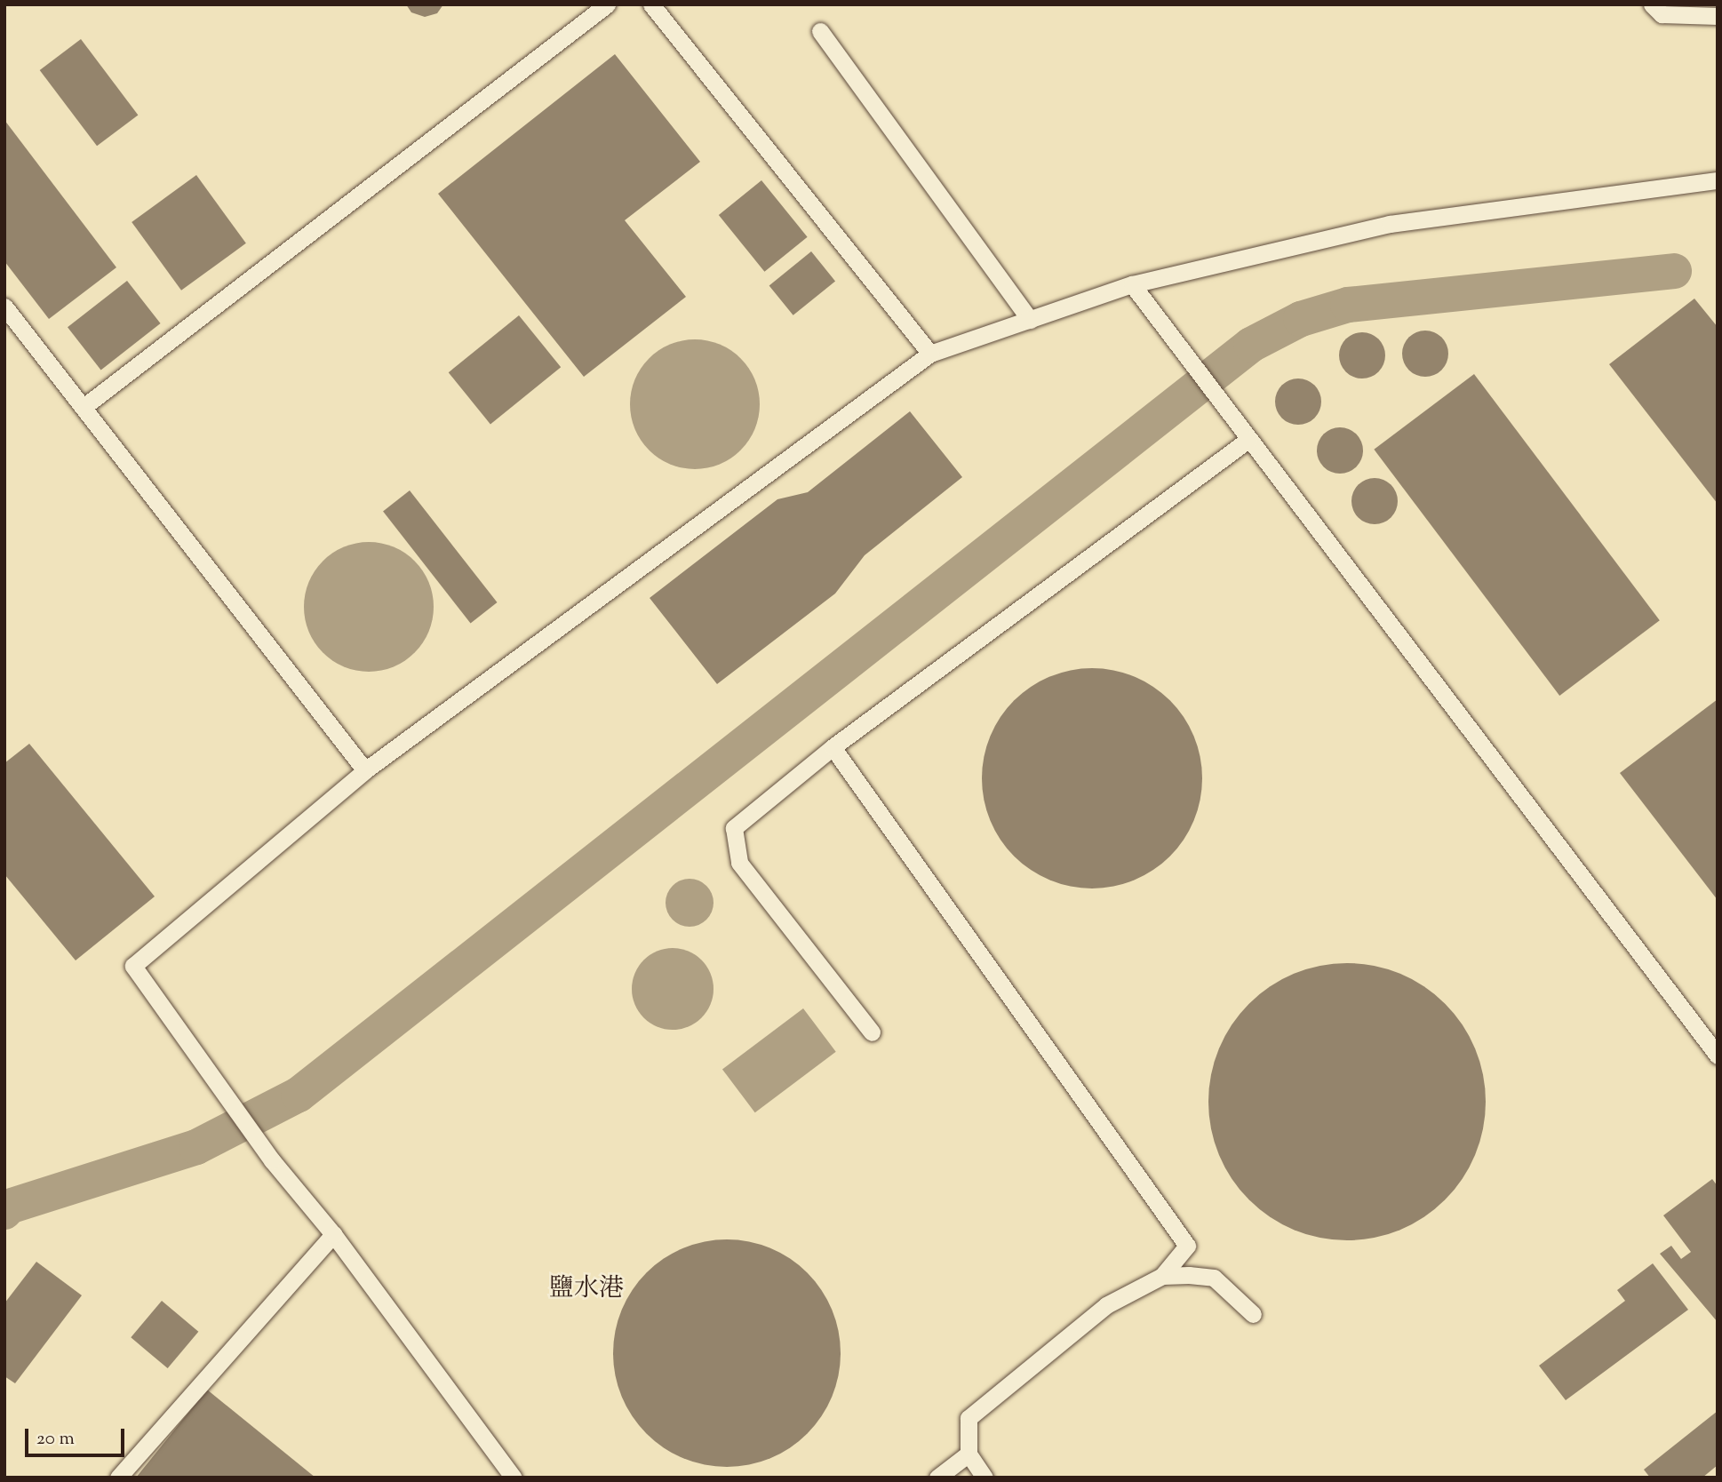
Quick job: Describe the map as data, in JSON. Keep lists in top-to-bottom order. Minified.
{"districts":["鹽水港"],"scale_bar":"20 m"}
